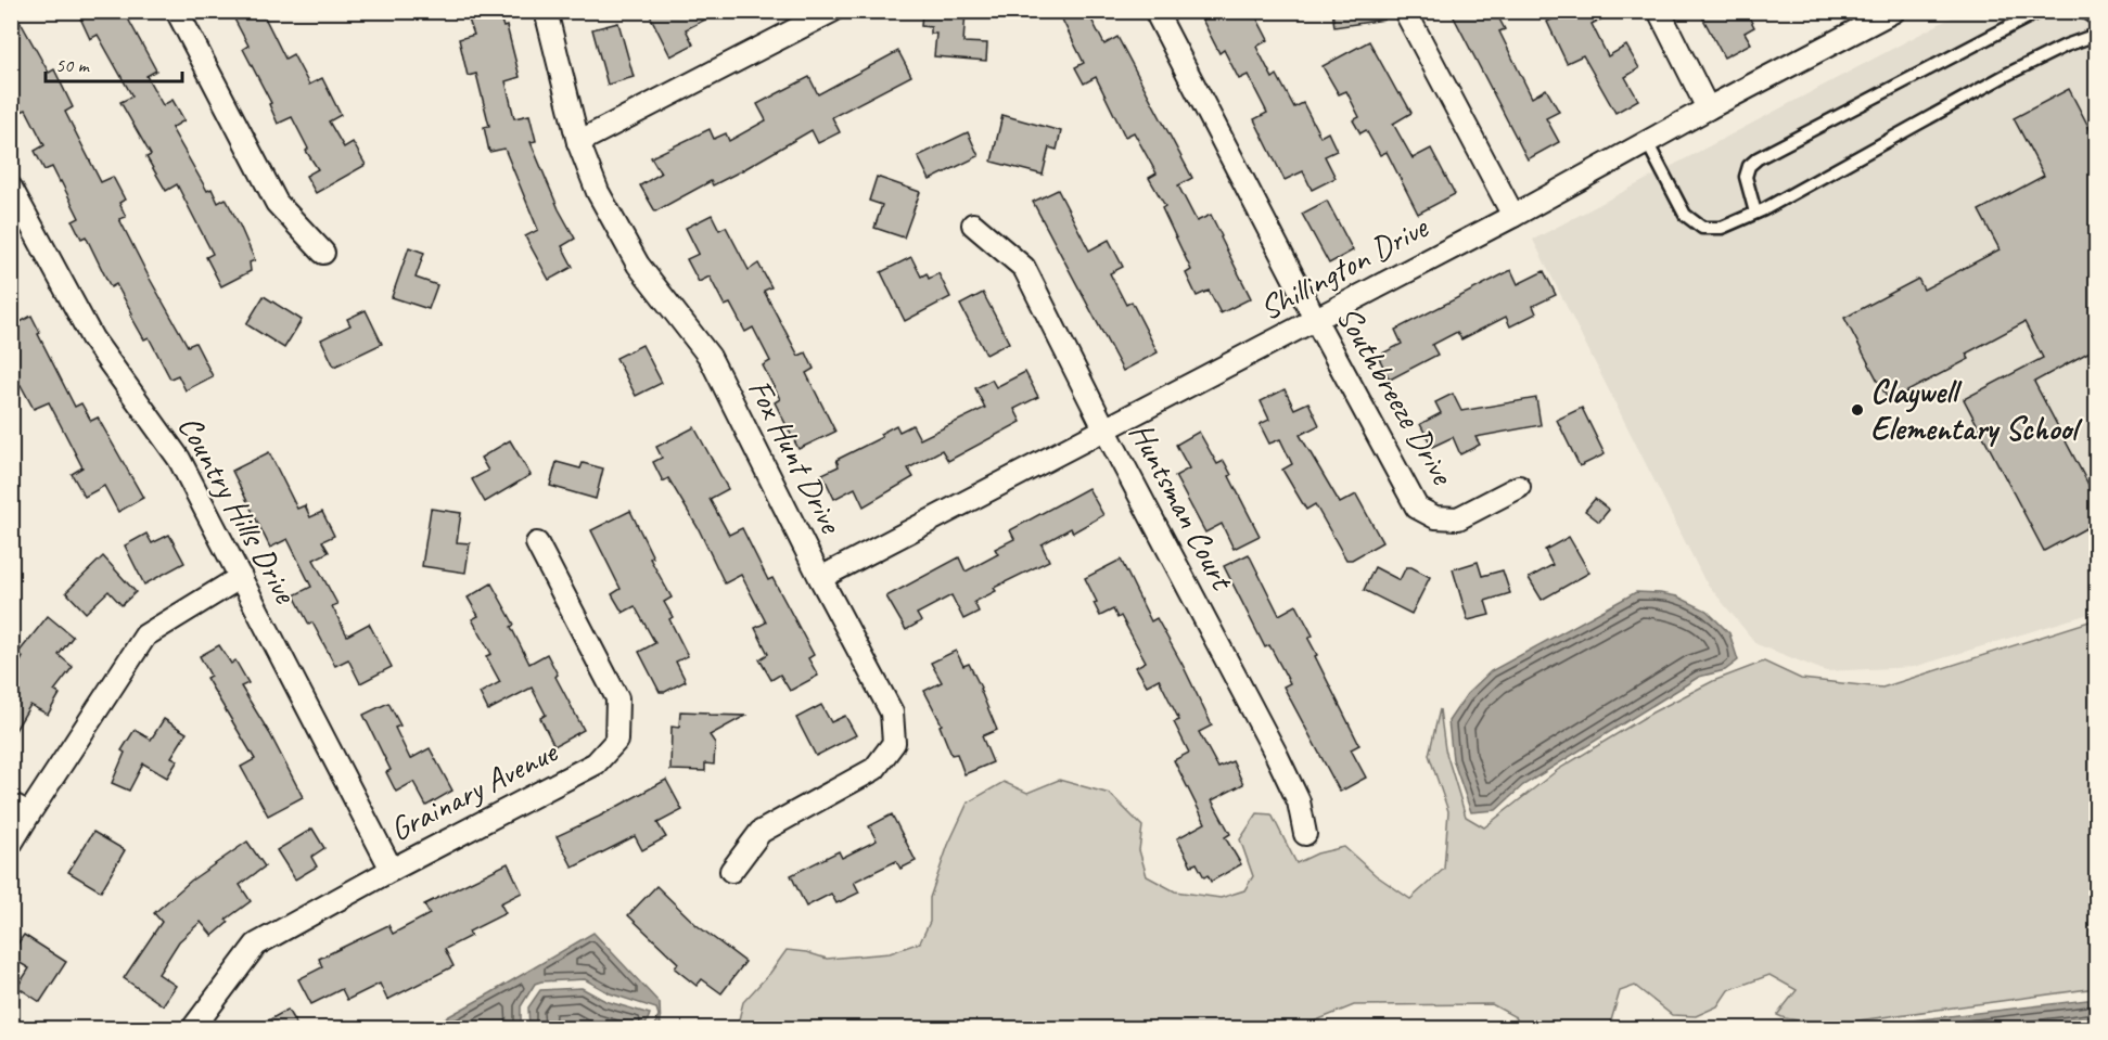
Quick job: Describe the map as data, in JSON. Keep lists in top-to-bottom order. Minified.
{"streets":{"street":["Shillington Drive","Southbreeze Drive","Fox Hunt Drive","Huntsman Court","Country Hills Drive","Grainary Avenue"]},"crossings":[["Shillington Drive","Southbreeze Drive"],["Shillington Drive","Fox Hunt Drive"],["Shillington Drive","Huntsman Court"],["Country Hills Drive","Grainary Avenue"]],"places":["Claywell Elementary School"],"scale_bar":"50 m"}
